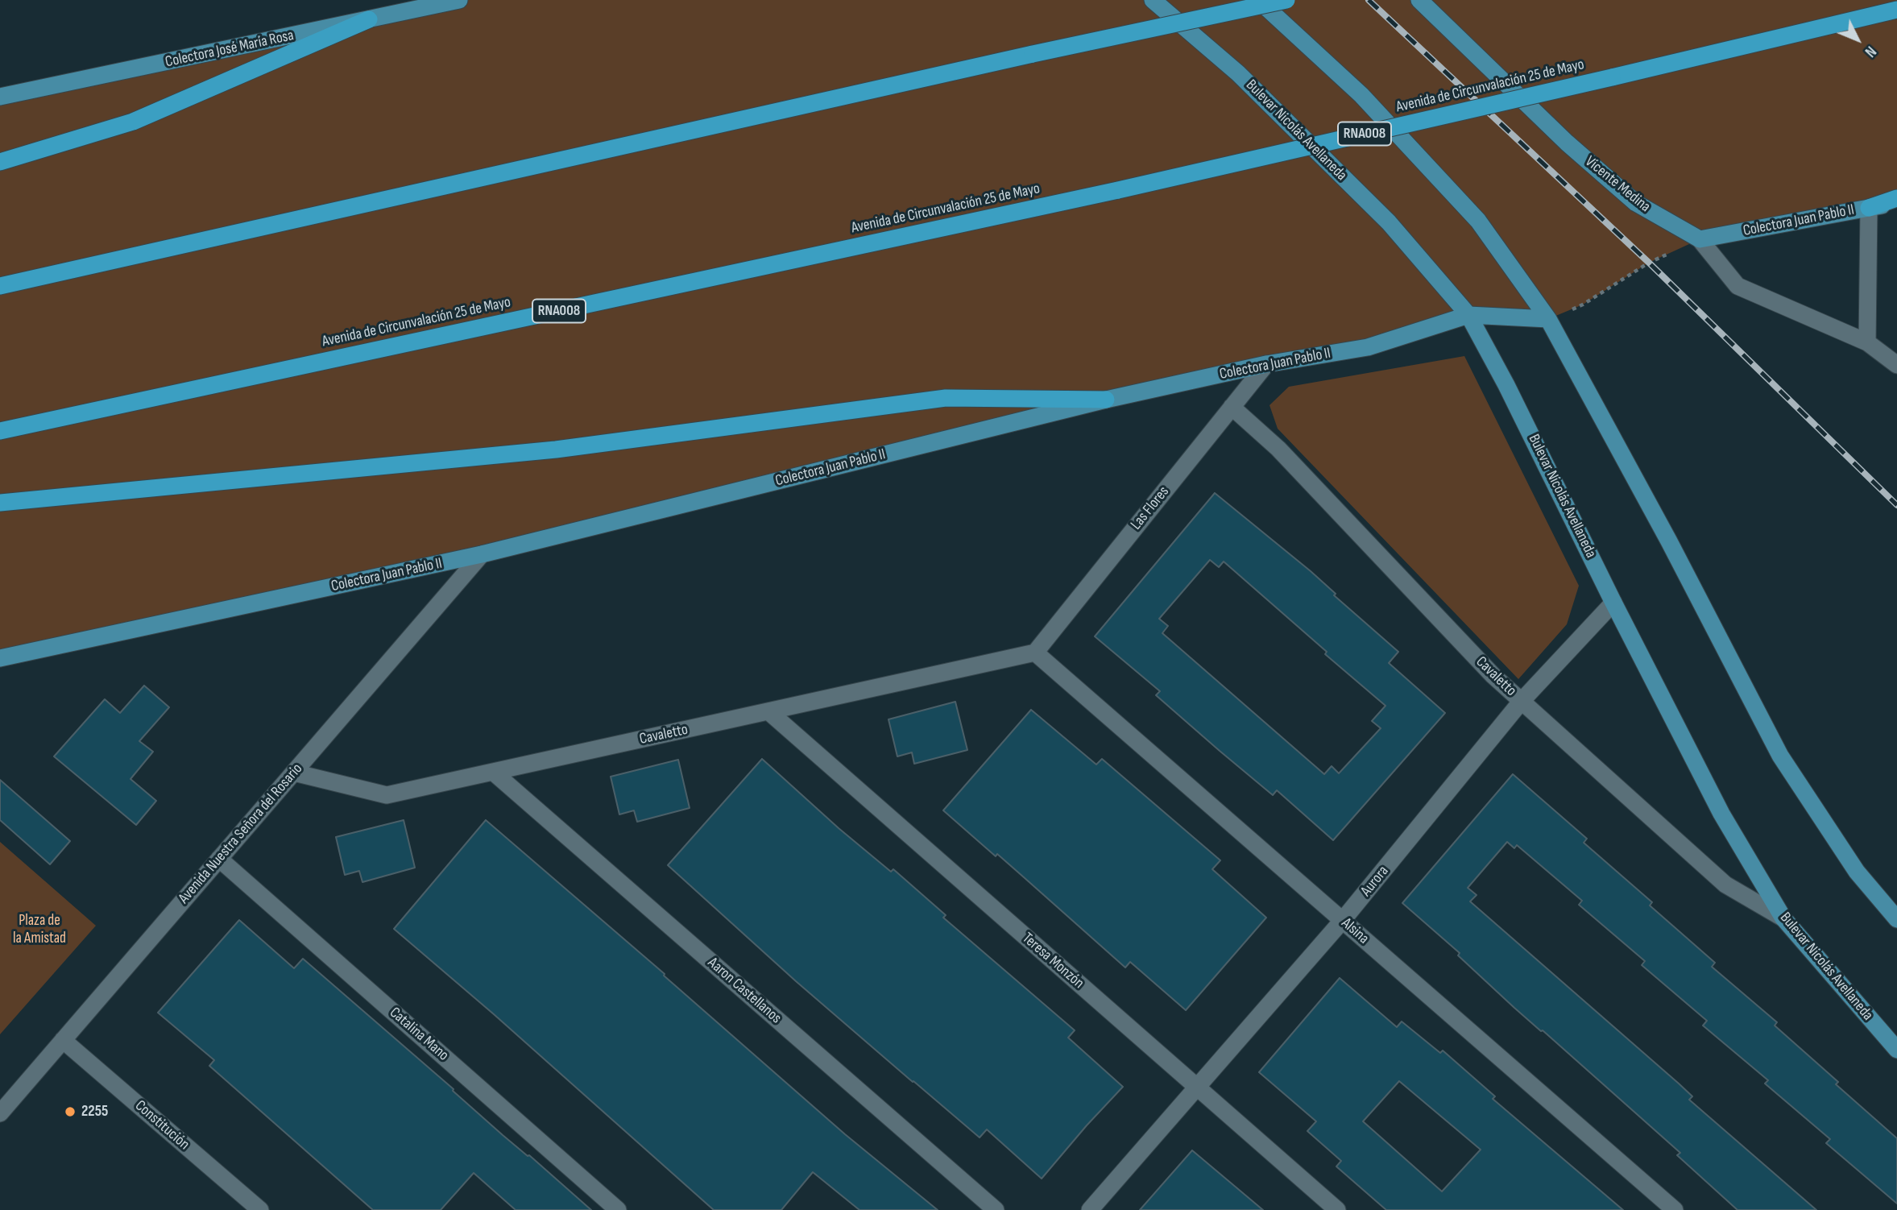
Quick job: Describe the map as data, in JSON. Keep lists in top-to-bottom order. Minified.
{"streets":{"highway":["Avenida de Circunvalación 25 de Mayo","RNA008"],"main road":["Colectora José María Rosa","Bulevar Nicolás Avellaneda","Vicente Medina","Colectora Juan Pablo II"],"street":["Las Flores","Cavaletto","Avenida Nuestra Señora del Rosario","Aurora","Alsina","Teresa Monzón","Aaron Castellanos","Catalina Mano","Constitución"]},"crossings":[["Bulevar Nicolás Avellaneda","Colectora Juan Pablo II"],["Bulevar Nicolás Avellaneda","Cavaletto"],["Bulevar Nicolás Avellaneda","Aurora"],["Vicente Medina","Colectora Juan Pablo II"],["Colectora Juan Pablo II","Las Flores"],["Colectora Juan Pablo II","Avenida Nuestra Señora del Rosario"],["Las Flores","Cavaletto"],["Las Flores","Alsina"],["Cavaletto","Avenida Nuestra Señora del Rosario"],["Cavaletto","Aurora"],["Cavaletto","Alsina"],["Cavaletto","Teresa Monzón"],["Cavaletto","Aaron Castellanos"],["Avenida Nuestra Señora del Rosario","Catalina Mano"],["Avenida Nuestra Señora del Rosario","Constitución"],["Aurora","Alsina"],["Aurora","Teresa Monzón"]],"parks":["Plaza de la Amistad"],"places":["2255"],"north":"bottom right"}
